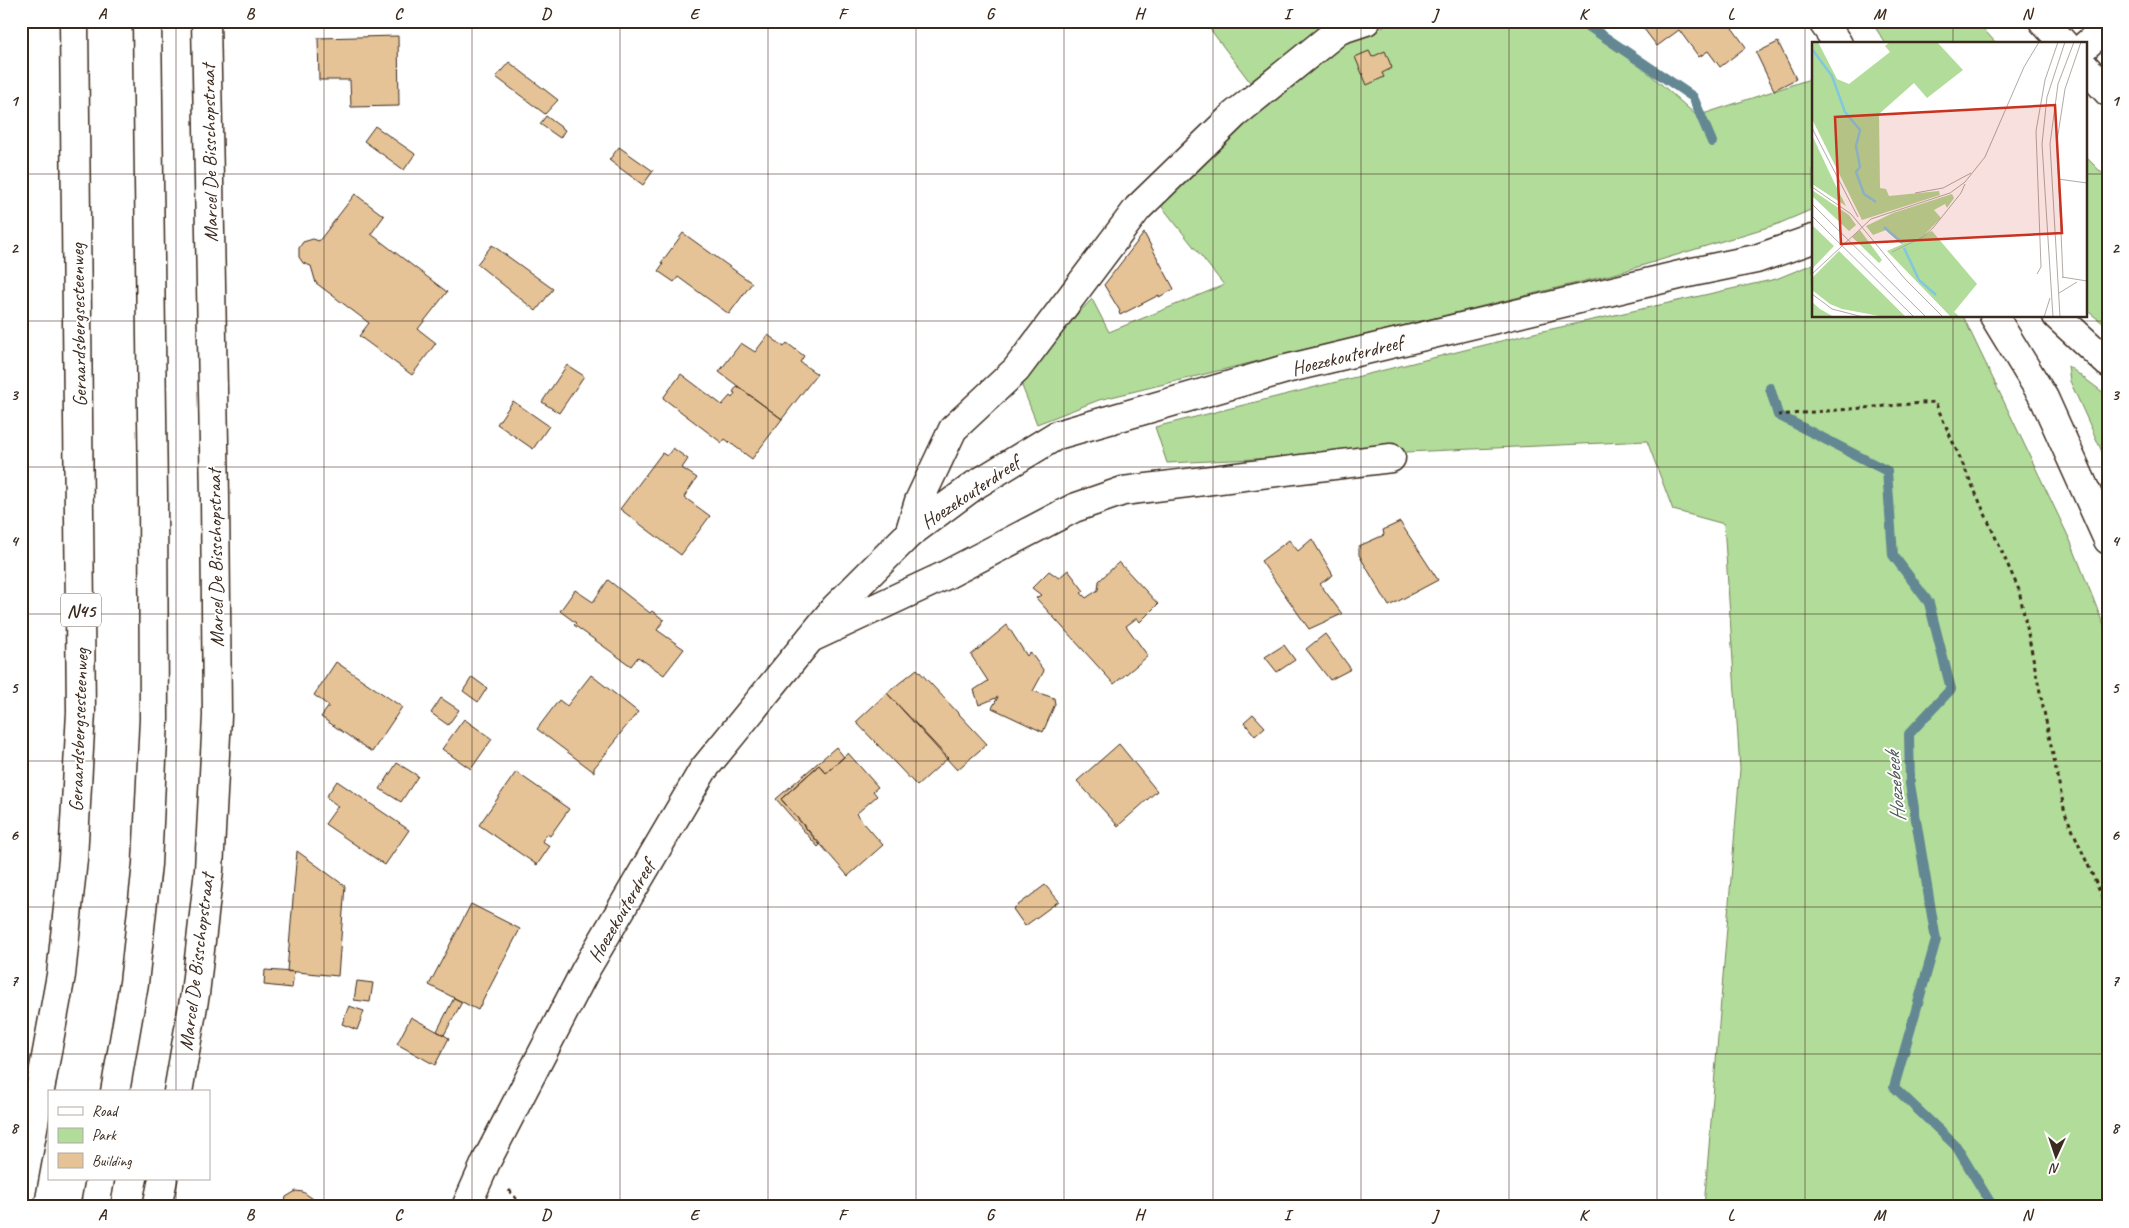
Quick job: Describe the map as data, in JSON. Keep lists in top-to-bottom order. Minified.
{"streets":{"main road":["Marcel De Bisschopstraat","Geraardsbergsesteenweg","Hoezekouterdreef","N45"]},"water":["Hoezebeek"],"legend":["Road","Park","Building"],"north":"bottom","grid":{"columns":["A","B","C","D","E","F","G","H","I","J","K","L","M","N"],"rows":["1","2","3","4","5","6","7","8"]}}
